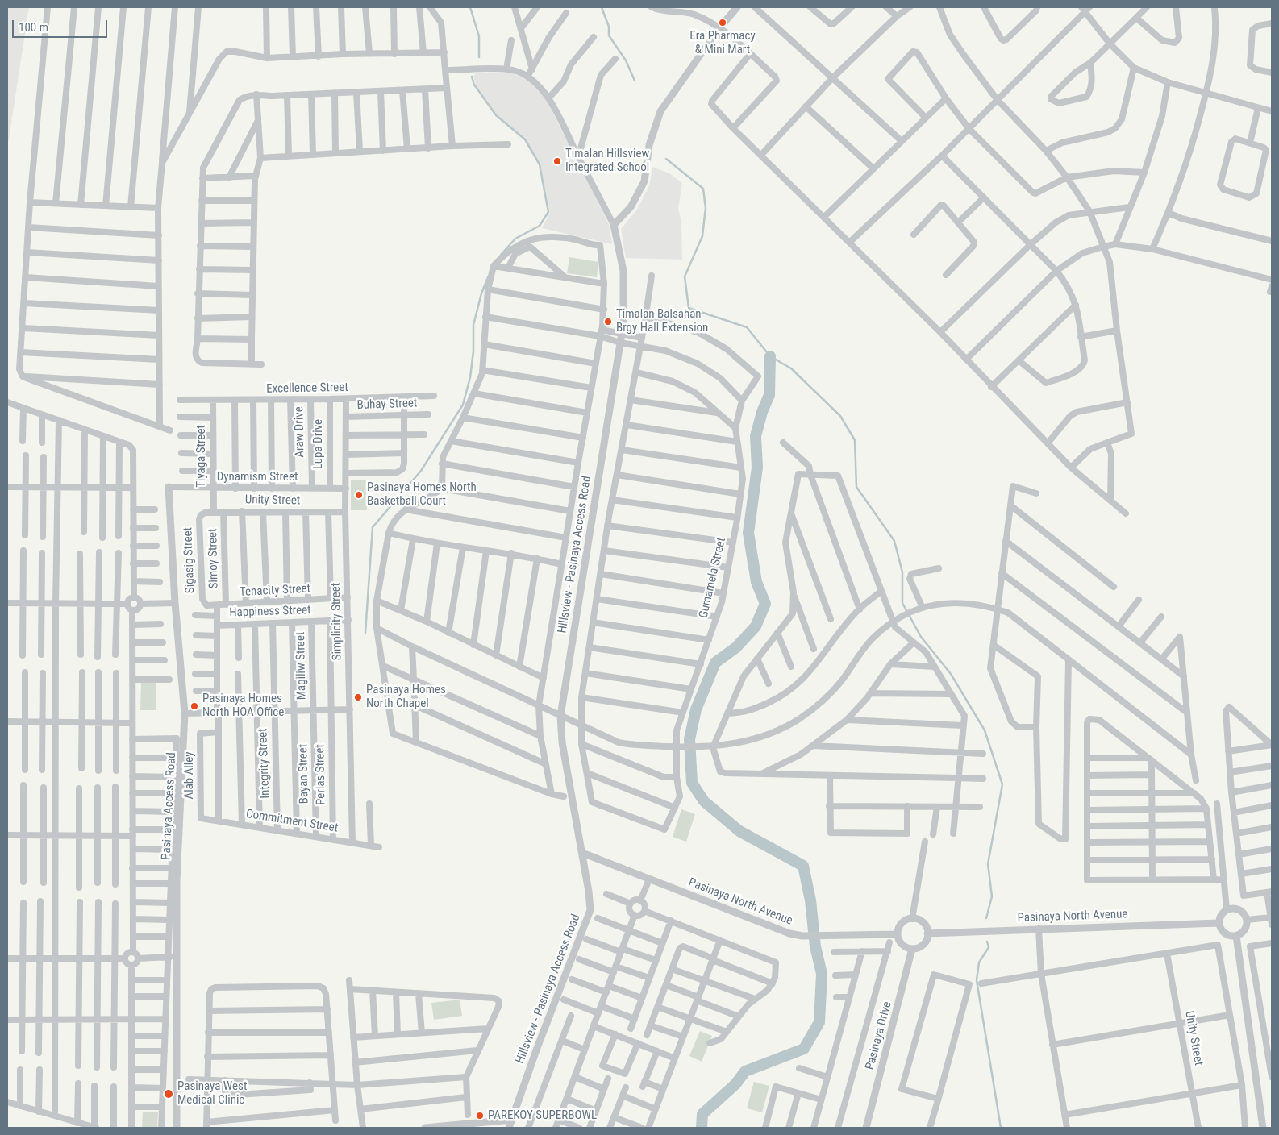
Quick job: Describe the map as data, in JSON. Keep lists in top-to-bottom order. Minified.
{"streets":{"street":["Excellence Street","Buhay Street","Araw Drive","Lupa Drive","Tiyaga Street","Dynamism Street","Unity Street","Hillsview - Pasinaya Access Road","Simoy Street","Sigasig Street","Gumamela Street","Tenacity Street","Happiness Street","Simplicity Street","Magiliw Street","Integrity Street","Bayan Street","Perlas Street","Alab Alley","Pasinaya Access Road","Commitment Street","Pasinaya North Avenue","Pasinaya Drive"]},"crossings":[["Excellence Street","Araw Drive"],["Excellence Street","Lupa Drive"],["Excellence Street","Tiyaga Street"],["Excellence Street","Simplicity Street"],["Buhay Street","Simplicity Street"],["Araw Drive","Dynamism Street"],["Lupa Drive","Dynamism Street"],["Tiyaga Street","Dynamism Street"],["Tiyaga Street","Unity Street"],["Dynamism Street","Simplicity Street"],["Dynamism Street","Pasinaya Access Road"],["Unity Street","Simoy Street"],["Unity Street","Sigasig Street"],["Unity Street","Simplicity Street"],["Hillsview - Pasinaya Access Road","Pasinaya North Avenue"],["Simoy Street","Tenacity Street"],["Sigasig Street","Tenacity Street"],["Tenacity Street","Simplicity Street"],["Happiness Street","Simplicity Street"],["Happiness Street","Magiliw Street"],["Happiness Street","Integrity Street"],["Happiness Street","Perlas Street"],["Simplicity Street","Commitment Street"],["Magiliw Street","Bayan Street"],["Integrity Street","Commitment Street"],["Bayan Street","Commitment Street"],["Perlas Street","Commitment Street"],["Alab Alley","Commitment Street"],["Pasinaya North Avenue","Pasinaya Drive"]],"places":["Era Pharmacy & Mini Mart","Timalan Hillsview Integrated School","Timalan Balsahan Brgy Hall Extension","Pasinaya Homes North Basketball Court","Pasinaya Homes North Chapel","Pasinaya Homes North HOA Office","Pasinaya West Medical Clinic","PAREKOY SUPERBOWL"],"scale_bar":"100 m"}
